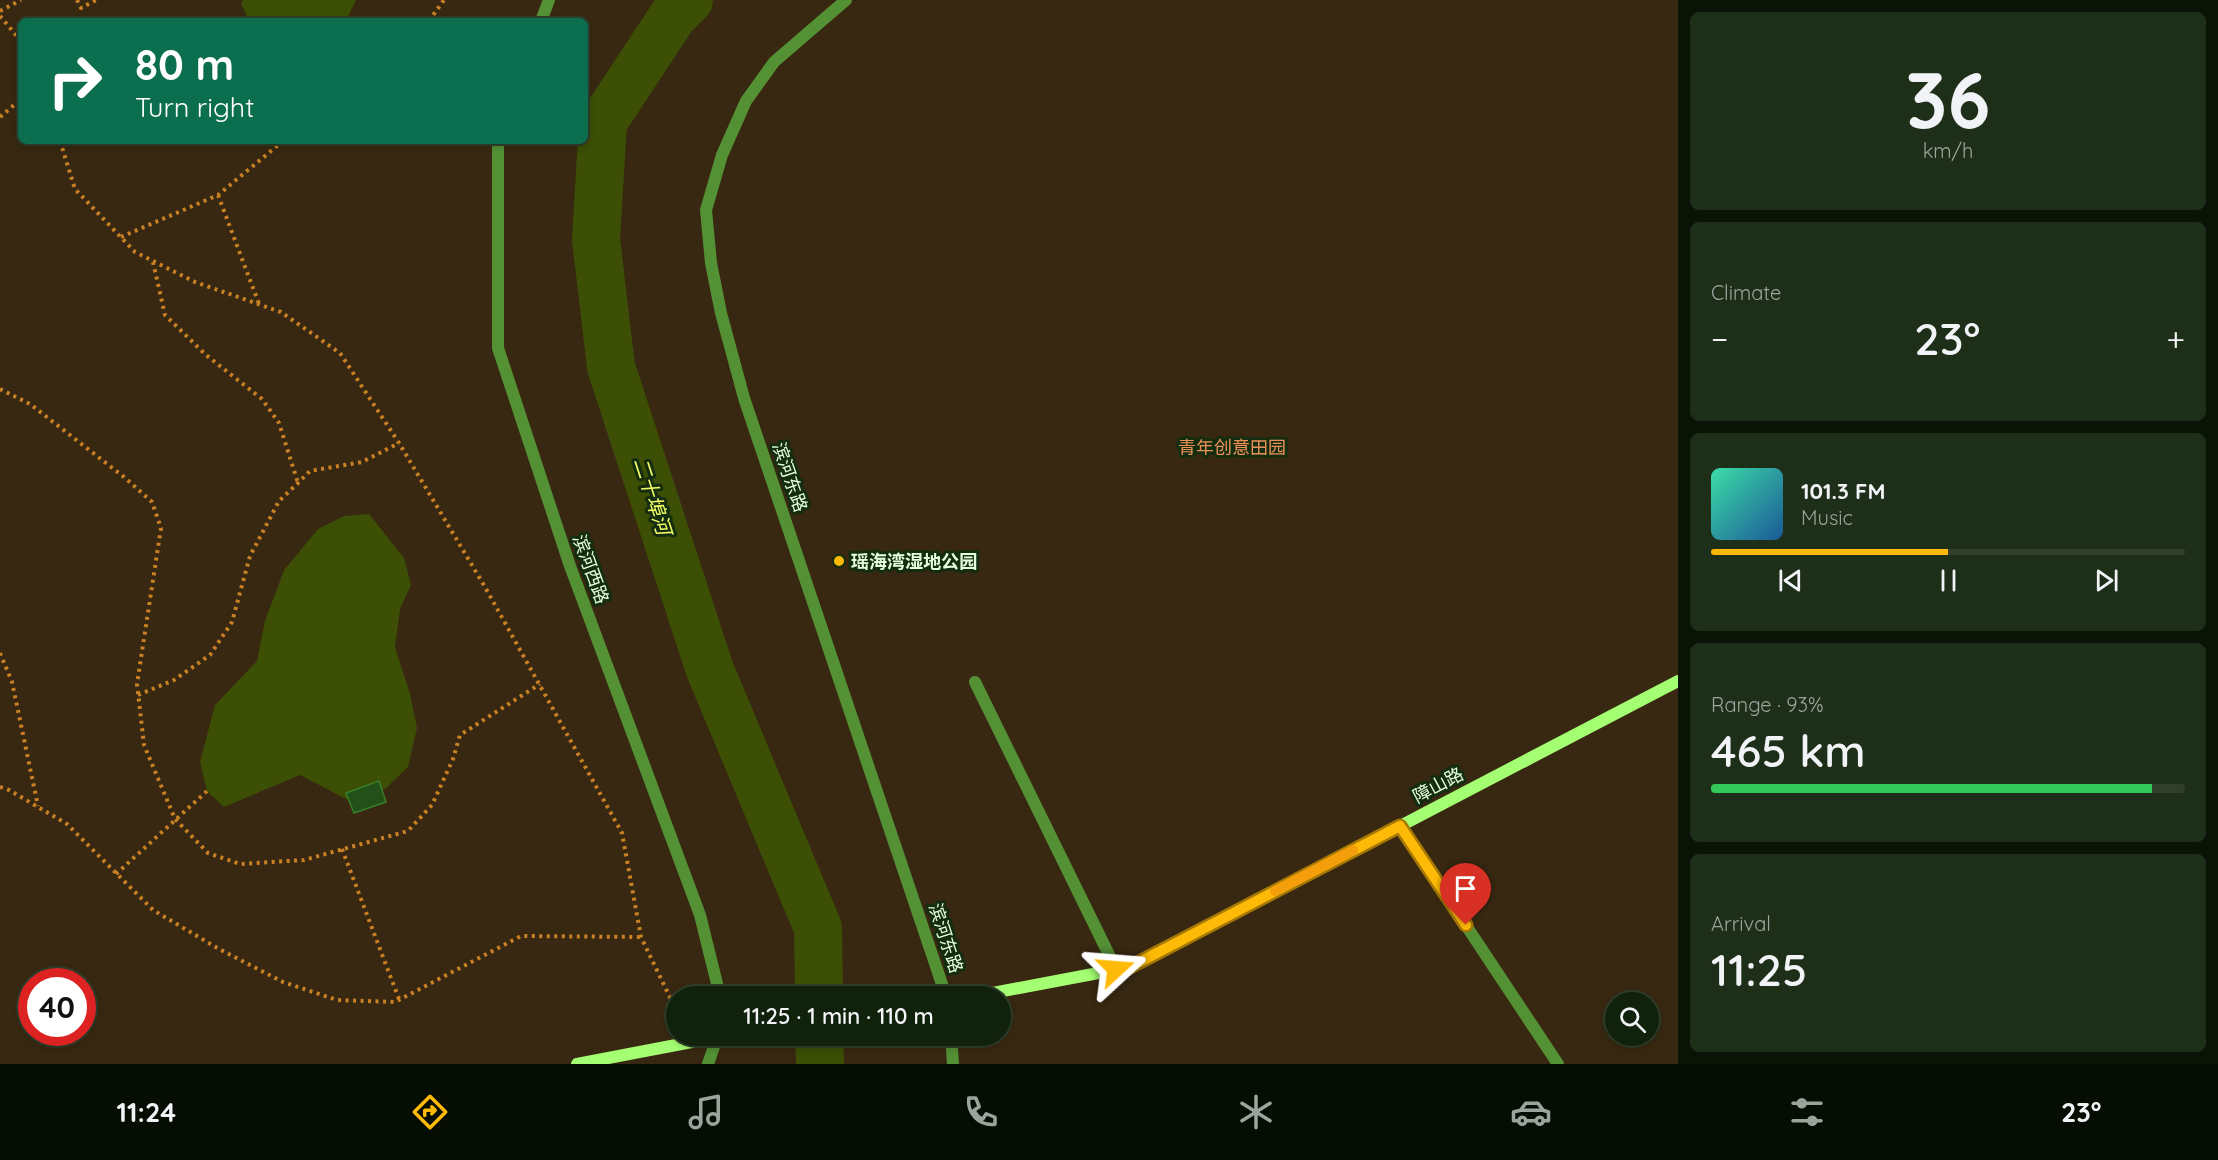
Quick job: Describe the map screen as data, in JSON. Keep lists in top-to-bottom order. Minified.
{"streets":{"street":["滨河东路","滨河西路","障山路"]},"water":["二十埠河"],"parks":["青年创意田园"],"places":["瑶海湾湿地公园"],"page":{"tile":[["36","km/h"],"Climate",["Range · 93%","465 km"],["Arrival","11:25"]],"turn":["80 m","Turn right"],"heat":["−","23°","+"],"song":["101.3 FM","Music"],"limit":"40","trip":"11:25 · 1 min · 110 m","tabs":["11:24","23°"]}}
